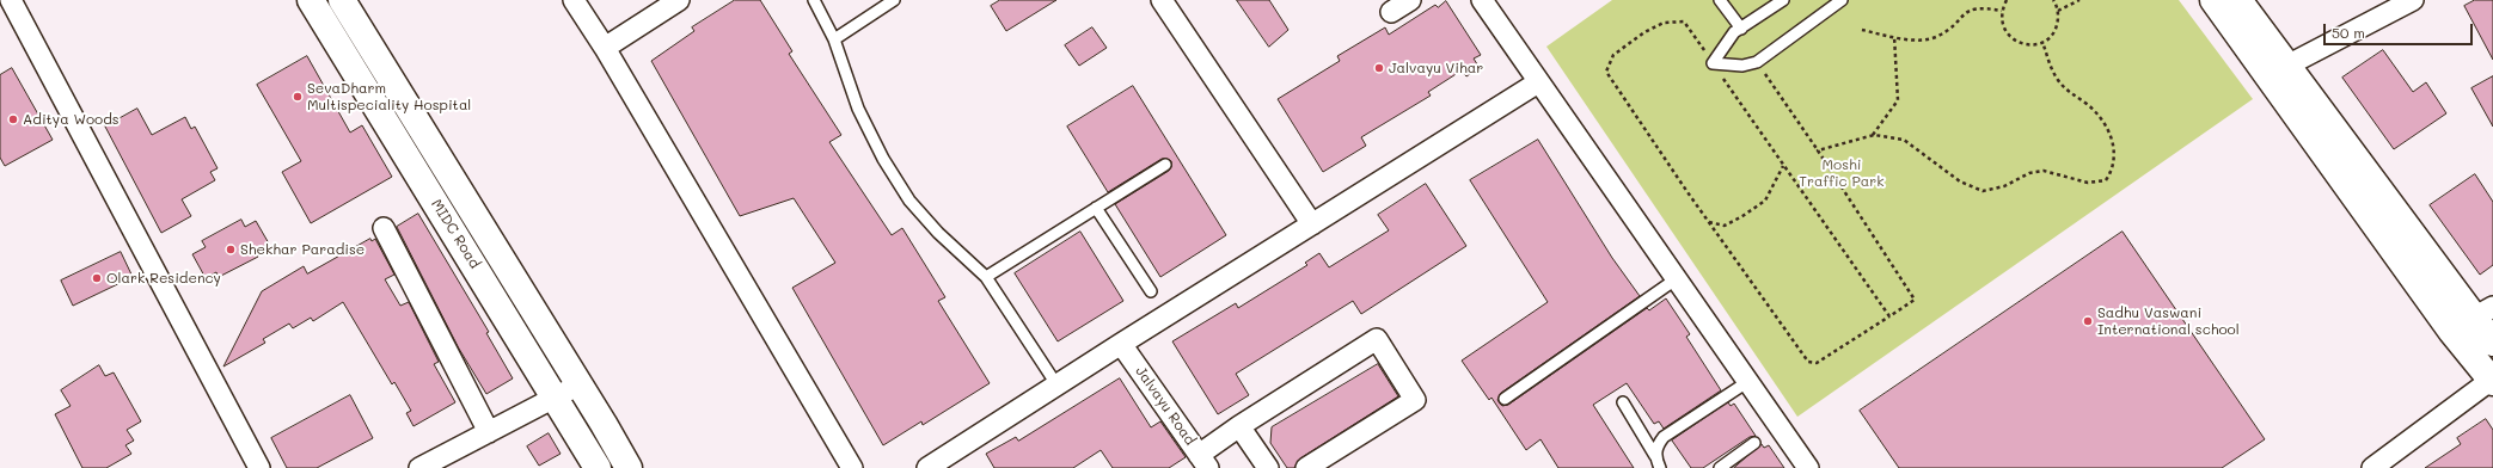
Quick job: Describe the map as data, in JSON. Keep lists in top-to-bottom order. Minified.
{"streets":{"main road":["MIDC Road"],"street":["Jalvayu Road"]},"parks":["Moshi Traffic Park"],"places":["Jalvayu Vihar","SevaDharm Multispeciality Hospital","Aditya Woods","Shekhar Paradise","Olark Residency","Sadhu Vaswani International school"],"scale_bar":"50 m"}
